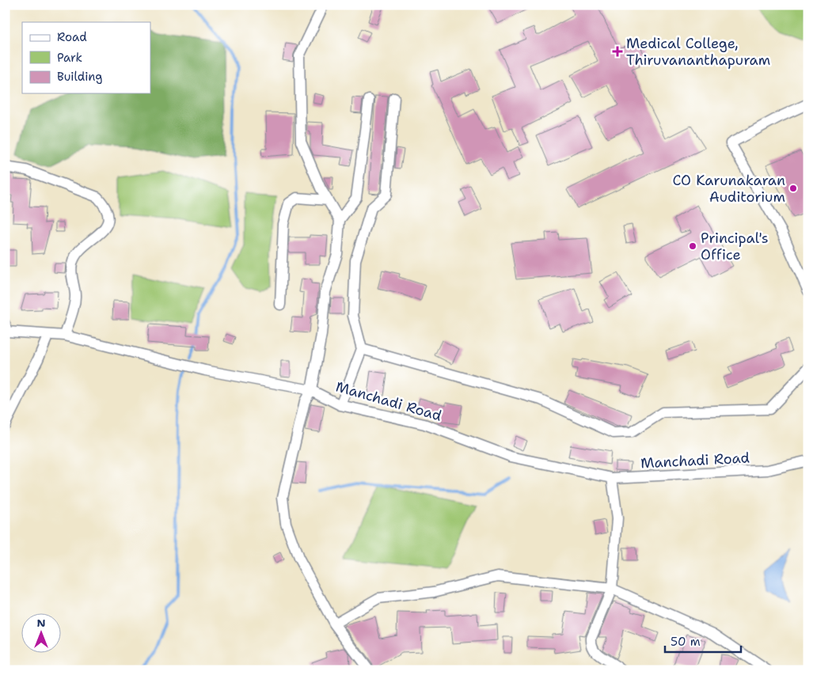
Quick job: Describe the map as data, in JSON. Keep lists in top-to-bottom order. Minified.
{"streets":{"street":["Manchadi Road"]},"places":{"health":["Medical College, Thiruvananthapuram"],"other":["CO Karunakaran Auditorium","Principal's Office"]},"legend":["Road","Park","Building"],"scale_bar":"50 m","north":"top"}
